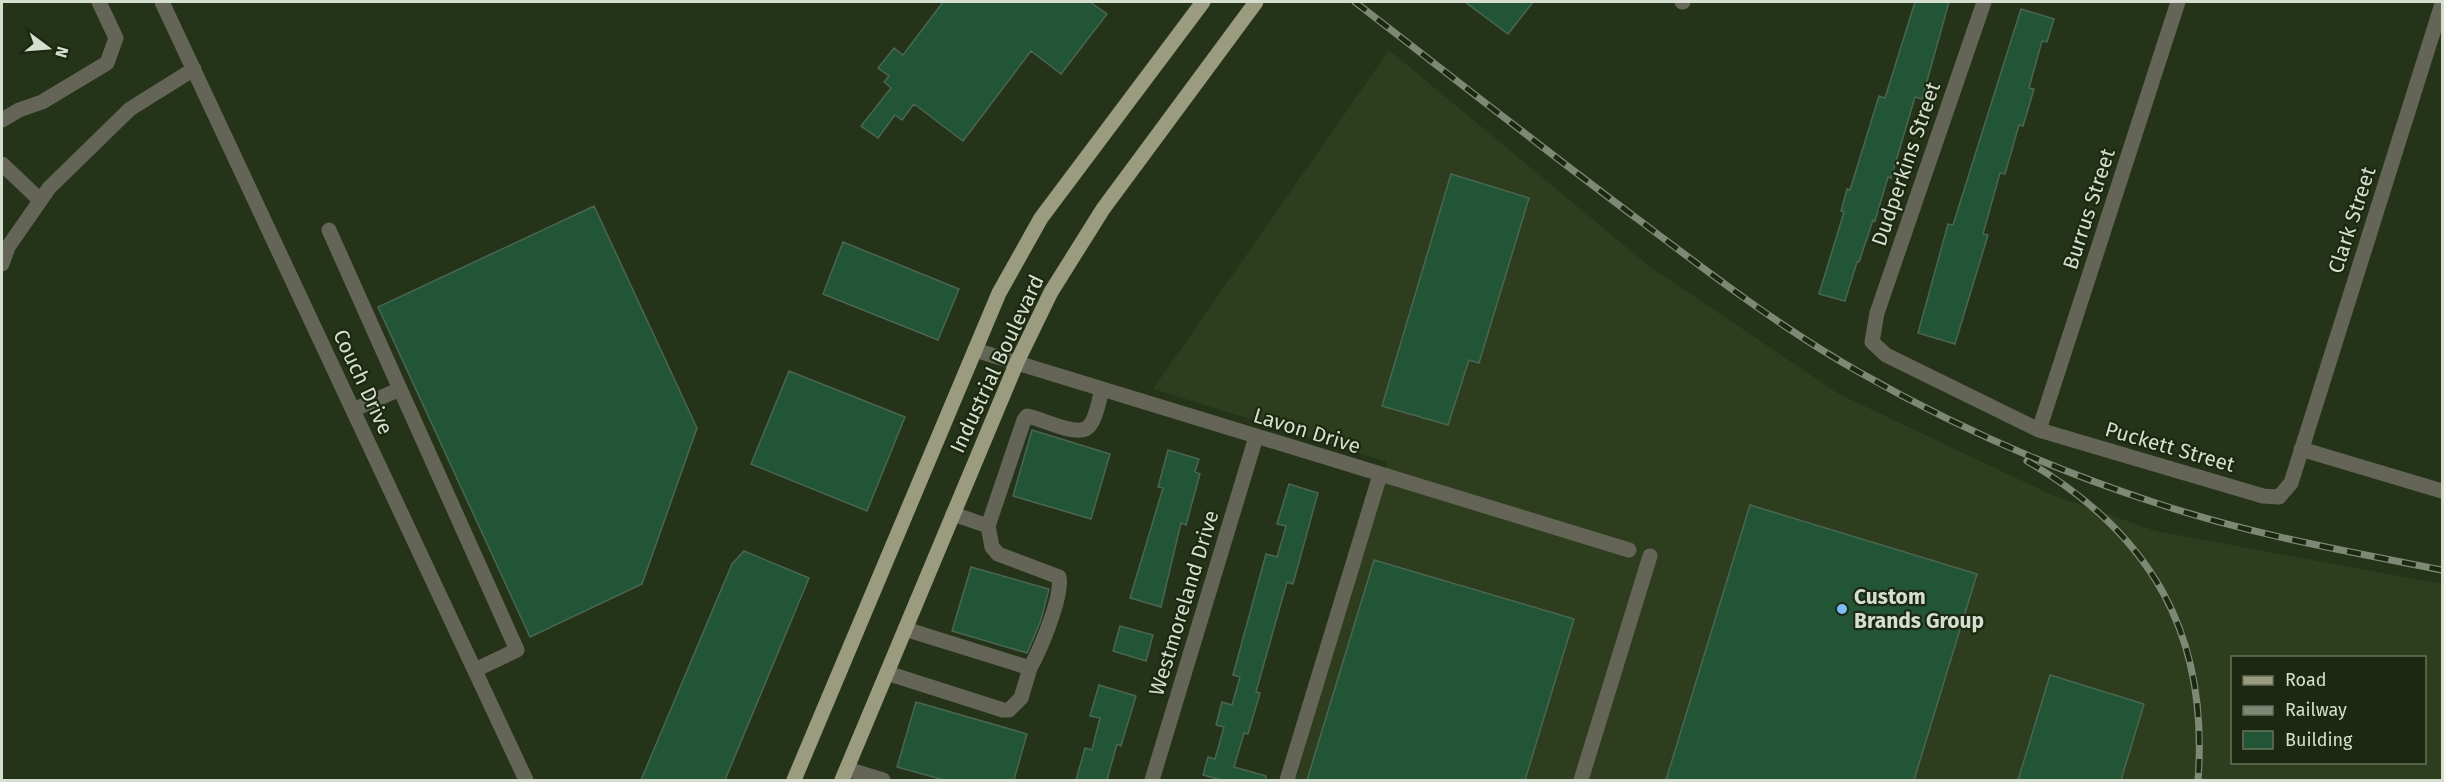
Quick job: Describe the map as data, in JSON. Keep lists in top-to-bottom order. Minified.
{"streets":{"main road":["Industrial Boulevard"],"street":["Dudperkins Street","Burrus Street","Clark Street","Couch Drive","Lavon Drive","Puckett Street","Westmoreland Drive"]},"crossings":[["Dudperkins Street","Puckett Street"],["Burrus Street","Puckett Street"],["Clark Street","Puckett Street"],["Industrial Boulevard","Lavon Drive"],["Lavon Drive","Westmoreland Drive"]],"places":["Custom Brands Group"],"legend":["Road","Railway","Building"],"north":"right"}
